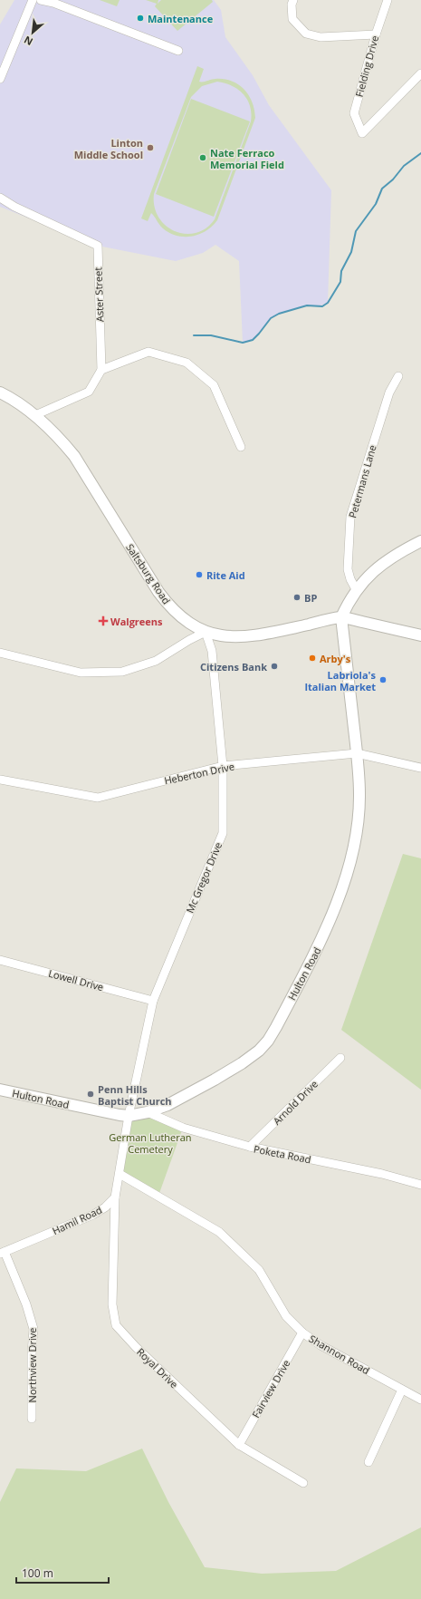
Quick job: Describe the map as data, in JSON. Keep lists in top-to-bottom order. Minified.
{"streets":{"main road":["Saltsburg Road","Hulton Road"],"street":["Fielding Drive","Aster Street","Petermans Lane","Heberton Drive","Mc Gregor Drive","Lowell Drive","Arnold Drive","Poketa Road","Hamil Road","Shannon Road","Northview Drive","Royal Drive","Fairview Drive"]},"crossings":[["Saltsburg Road","Mc Gregor Drive"],["Saltsburg Road","Hulton Road"],["Heberton Drive","Mc Gregor Drive"],["Heberton Drive","Hulton Road"],["Mc Gregor Drive","Hulton Road"],["Mc Gregor Drive","Lowell Drive"],["Hulton Road","Poketa Road"],["Arnold Drive","Poketa Road"],["Hamil Road","Northview Drive"],["Hamil Road","Royal Drive"],["Shannon Road","Fairview Drive"],["Royal Drive","Fairview Drive"]],"parks":["German Lutheran Cemetery"],"places":{"other":["Maintenance","Linton Middle School","Nate Ferraco Memorial Field","Rite Aid","BP","Arby's","Citizens Bank","Labriola's Italian Market","Penn Hills Baptist Church"],"health":["Walgreens"]},"scale_bar":"100 m","north":"bottom left"}
